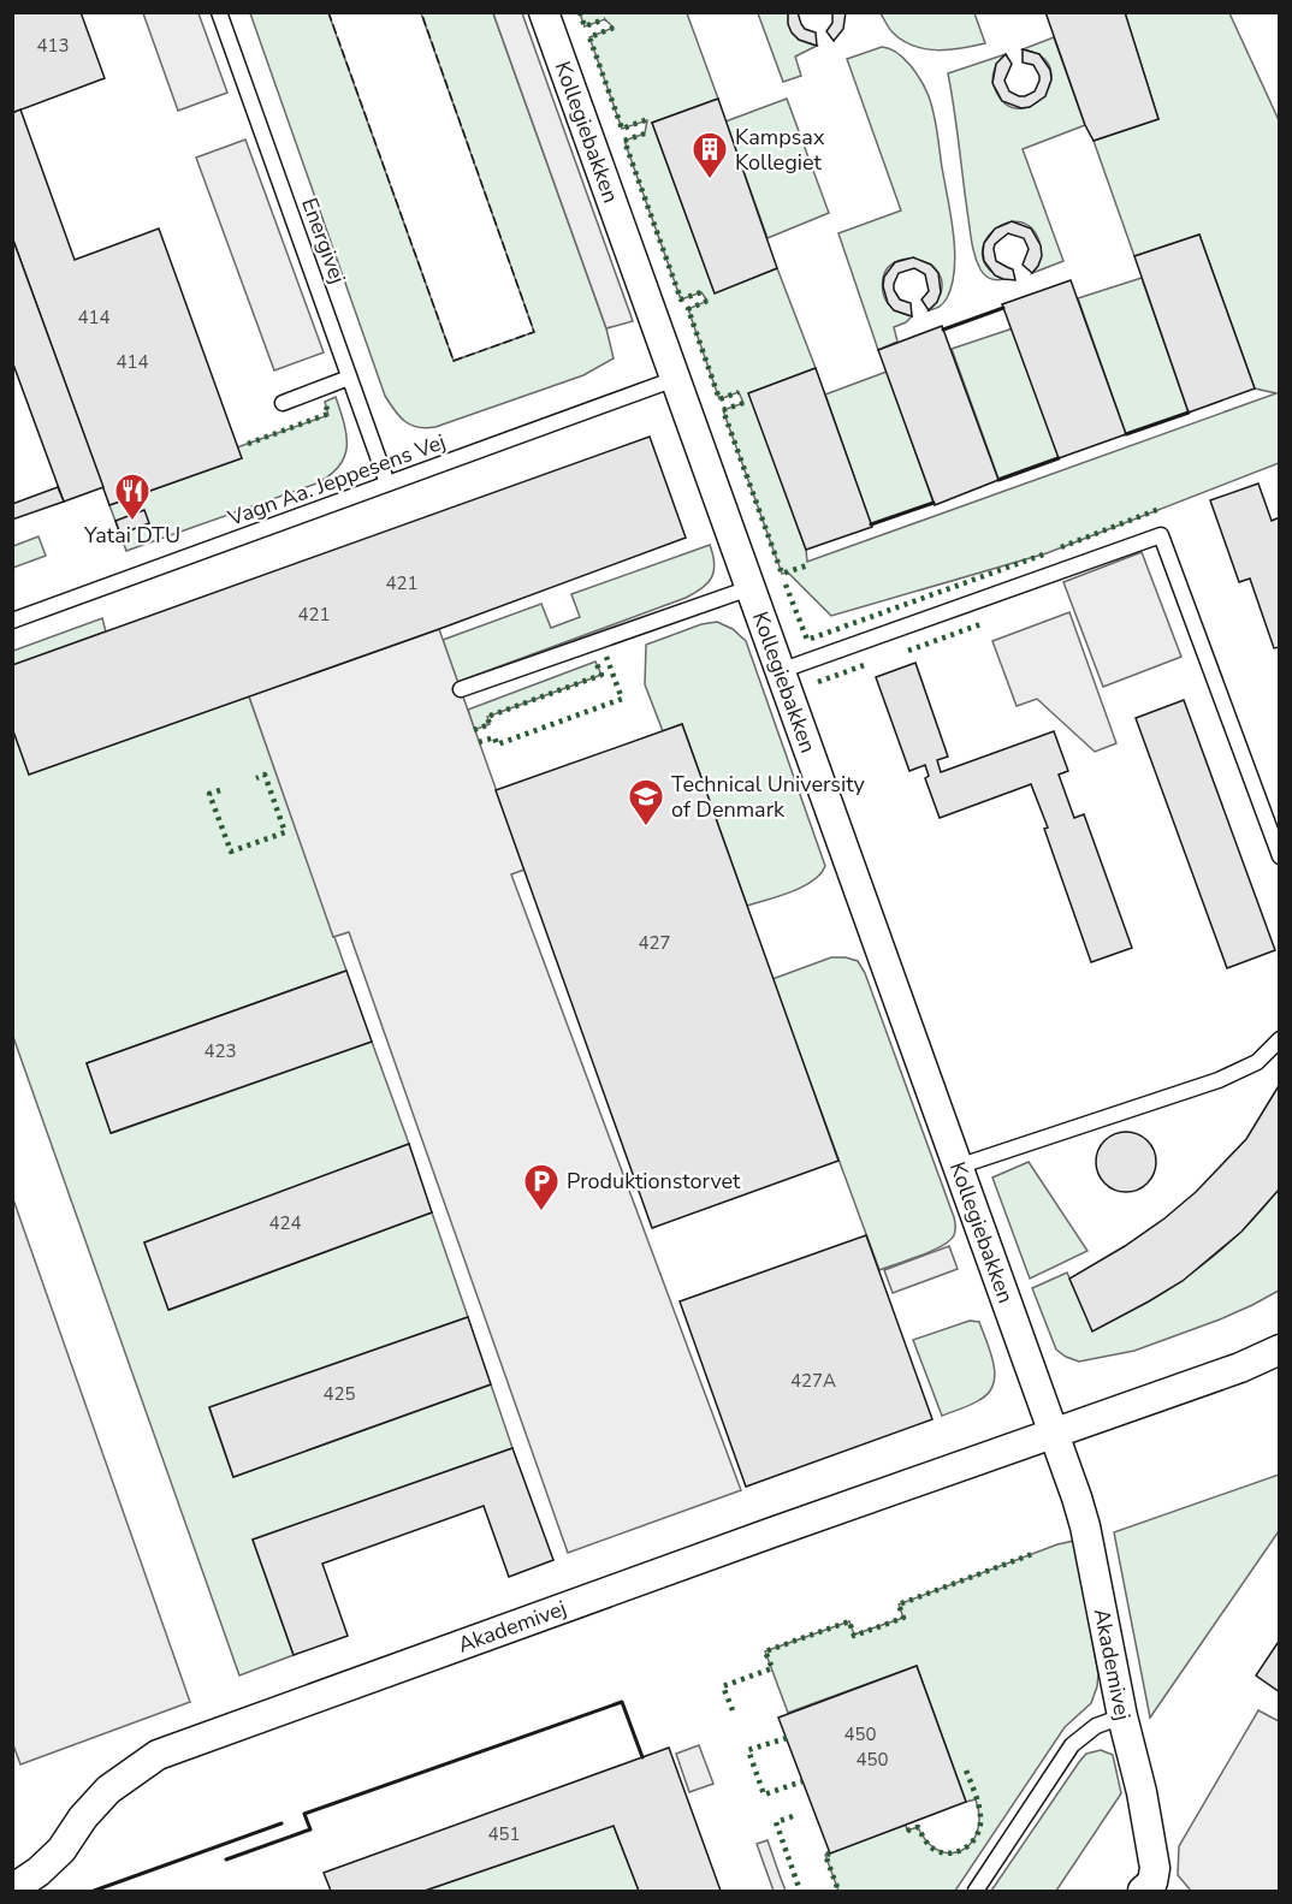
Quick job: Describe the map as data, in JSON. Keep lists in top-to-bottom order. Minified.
{"streets":{"street":["Kollegiebakken","Akademivej"],"lane":["Energivej","Vagn Aa. Jeppesens Vej"]},"crossings":[["Kollegiebakken","Vagn Aa. Jeppesens Vej"],["Kollegiebakken","Akademivej"],["Energivej","Vagn Aa. Jeppesens Vej"]],"places":{"building":["Kampsax Kollegiet"],"restaurant":["Yatai DTU"],"school or university":["Technical University of Denmark"],"parking":["Produktionstorvet"]},"house_numbers":["413","414","414","421","421","427","423","424","427A","425","450","450","451"]}
